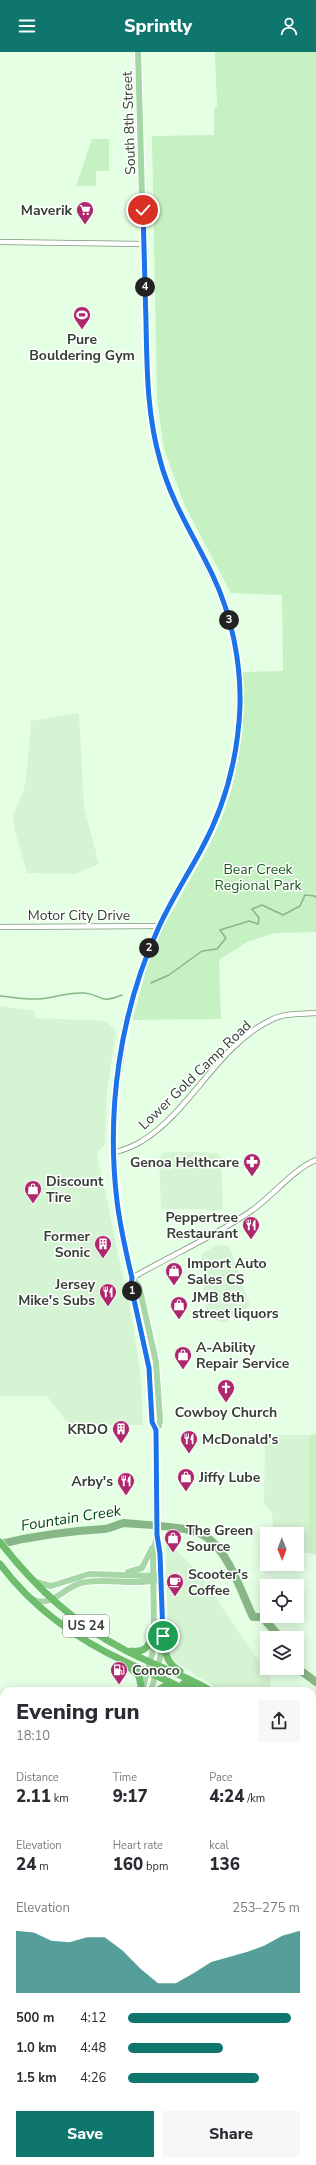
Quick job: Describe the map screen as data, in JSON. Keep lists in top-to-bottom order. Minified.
{"streets":{"highway":["US 24"],"main road":["South 8th Street"],"street":["Motor City Drive","Lower Gold Camp Road"]},"crossings":[["South 8th Street","Motor City Drive"],["South 8th Street","Lower Gold Camp Road"],["South 8th Street","US 24"]],"water":["Fountain Creek"],"parks":["Bear Creek Regional Park"],"places":{"supermarket":["Maverik"],"sports":["Pure Bouldering Gym"],"pharmacy":["Genoa Helthcare"],"shop":["Discount Tire","Import Auto Sales CS","JMB 8th street liquors","A-Ability Repair Service","Jiffy Lube","The Green Source"],"restaurant":["Peppertree Restaurant","Jersey Mike's Subs","McDonald's","Arby's"],"building":["Former Sonic","KRDO"],"church":["Cowboy Church"],"cafe":["Scooter's Coffee"],"fuel station":["Conoco"]},"north":"bottom","page":{"header":"Sprintly","pins":["4","3","2","1"],"heading":["Evening run","18:10"],"stats":[["Distance","2.11 km"],["Time","9:17"],["Pace","4:24 /km"],["Elevation","24 m"],["Heart rate","160 bpm"],["kcal","136"]],"chart":["Elevation","253–275 m"],"list":[{"name":"500 m","note":"4:12"},{"name":"1.0 km","note":"4:48"},{"name":"1.5 km","note":"4:26"}],"buttons":["Save","Share"]}}
